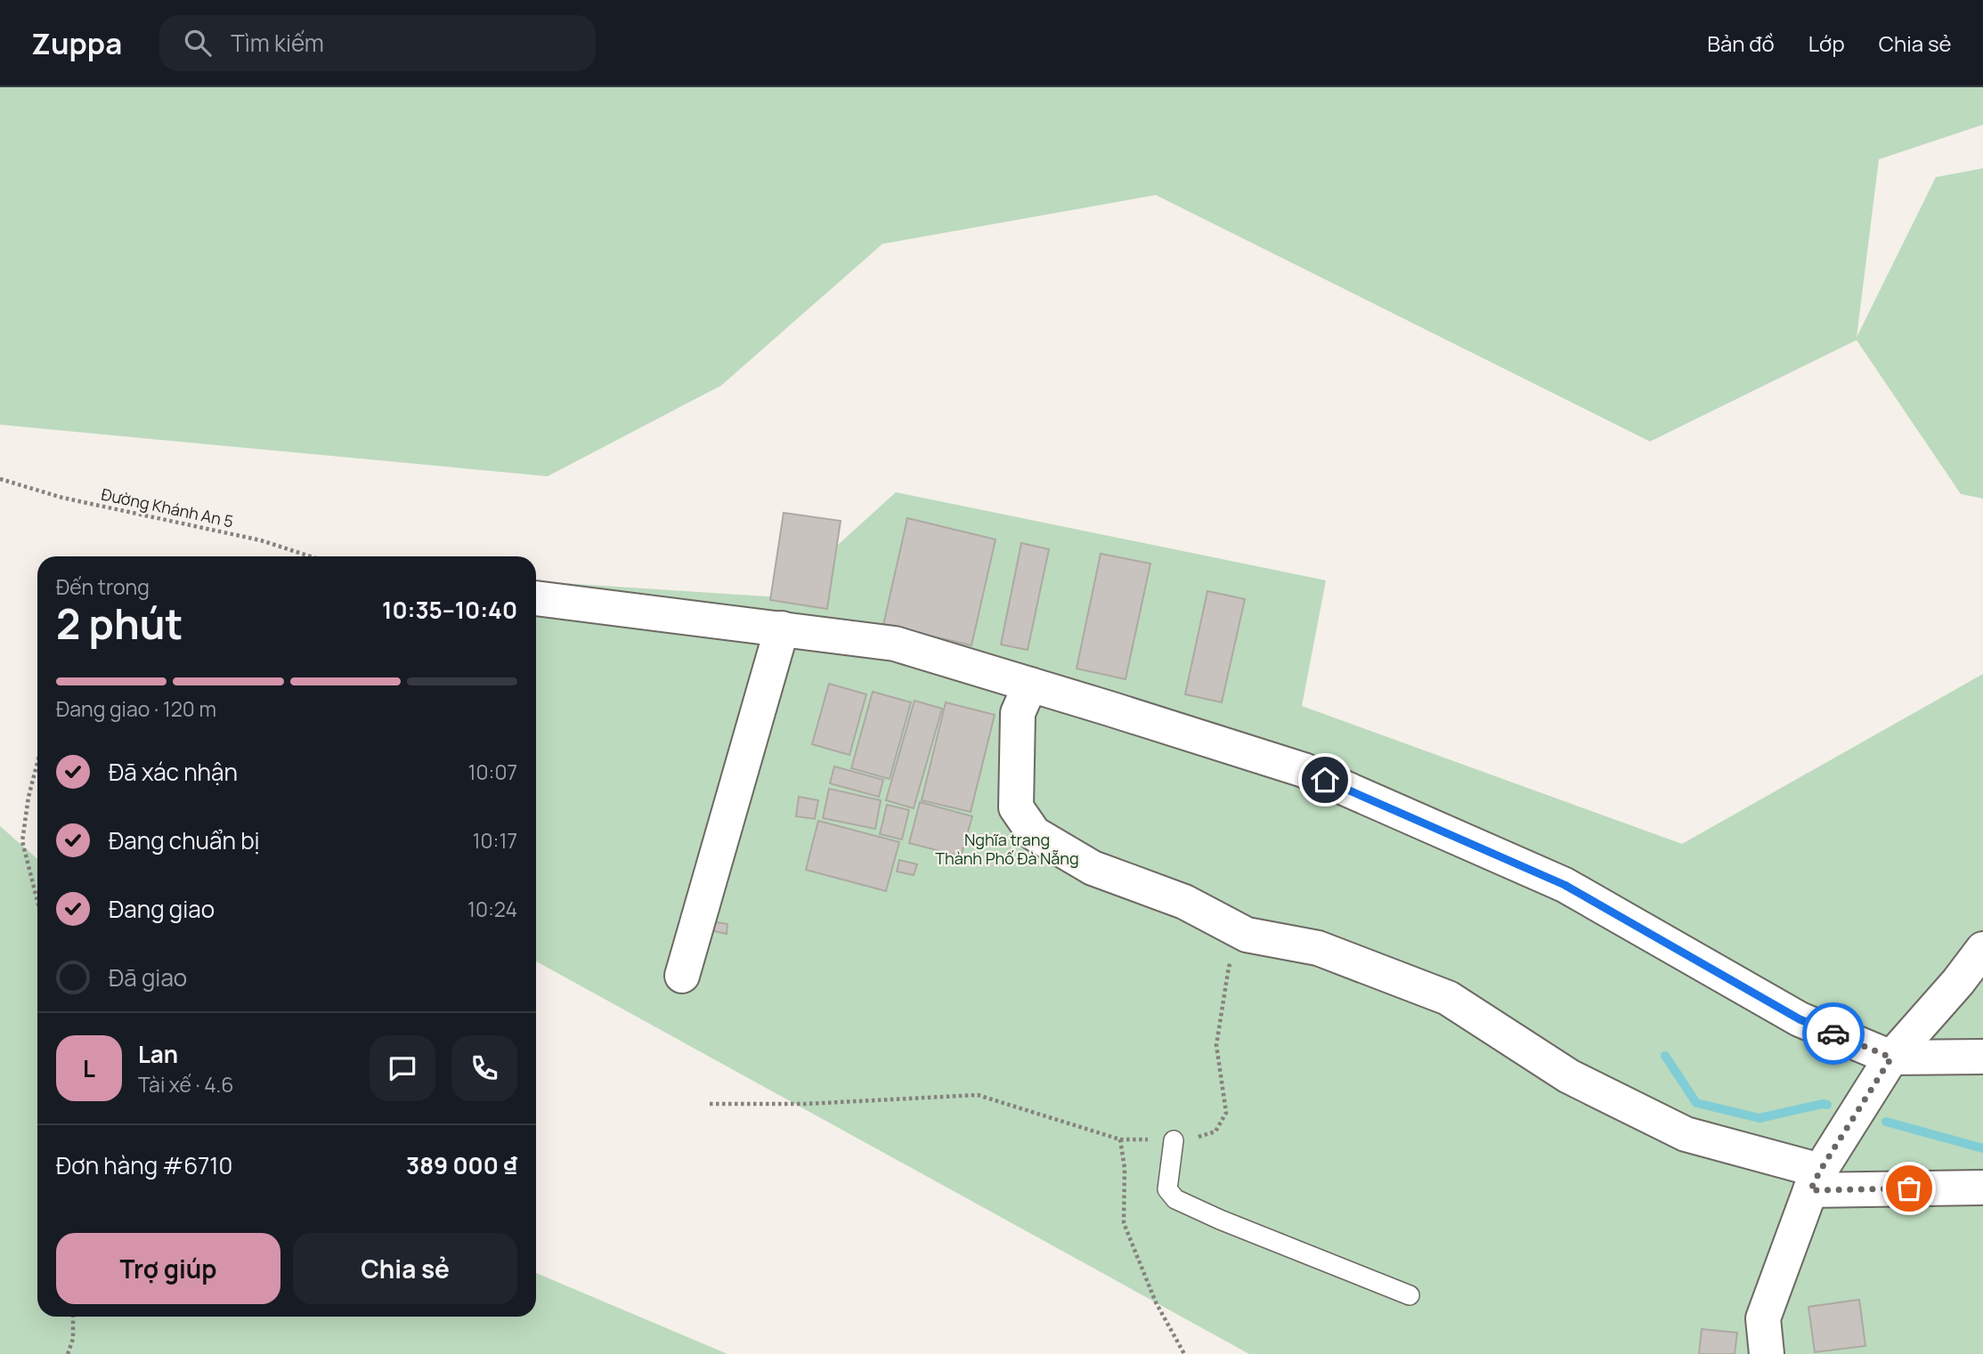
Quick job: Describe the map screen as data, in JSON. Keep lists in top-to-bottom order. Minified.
{"streets":{"path":["Đường Khánh An 5"]},"parks":["Nghĩa trang Thành Phố Đà Nẵng"],"page":{"header":"Zuppa","search":"Tìm kiếm","nav":["Bản đồ","Lớp","Chia sẻ"],"heading":["2 phút","Đến trong","10:35–10:40"],"panel":["Lan","Tài xế · 4.6","Đơn hàng #6710","389 000 ₫"],"bar":"Đang giao · 120 m","list":[["Đã xác nhận","10:07"],["Đang chuẩn bị","10:17"],["Đang giao","10:24"],"Đã giao"],"round":"L","buttons":["Trợ giúp","Chia sẻ"]}}
